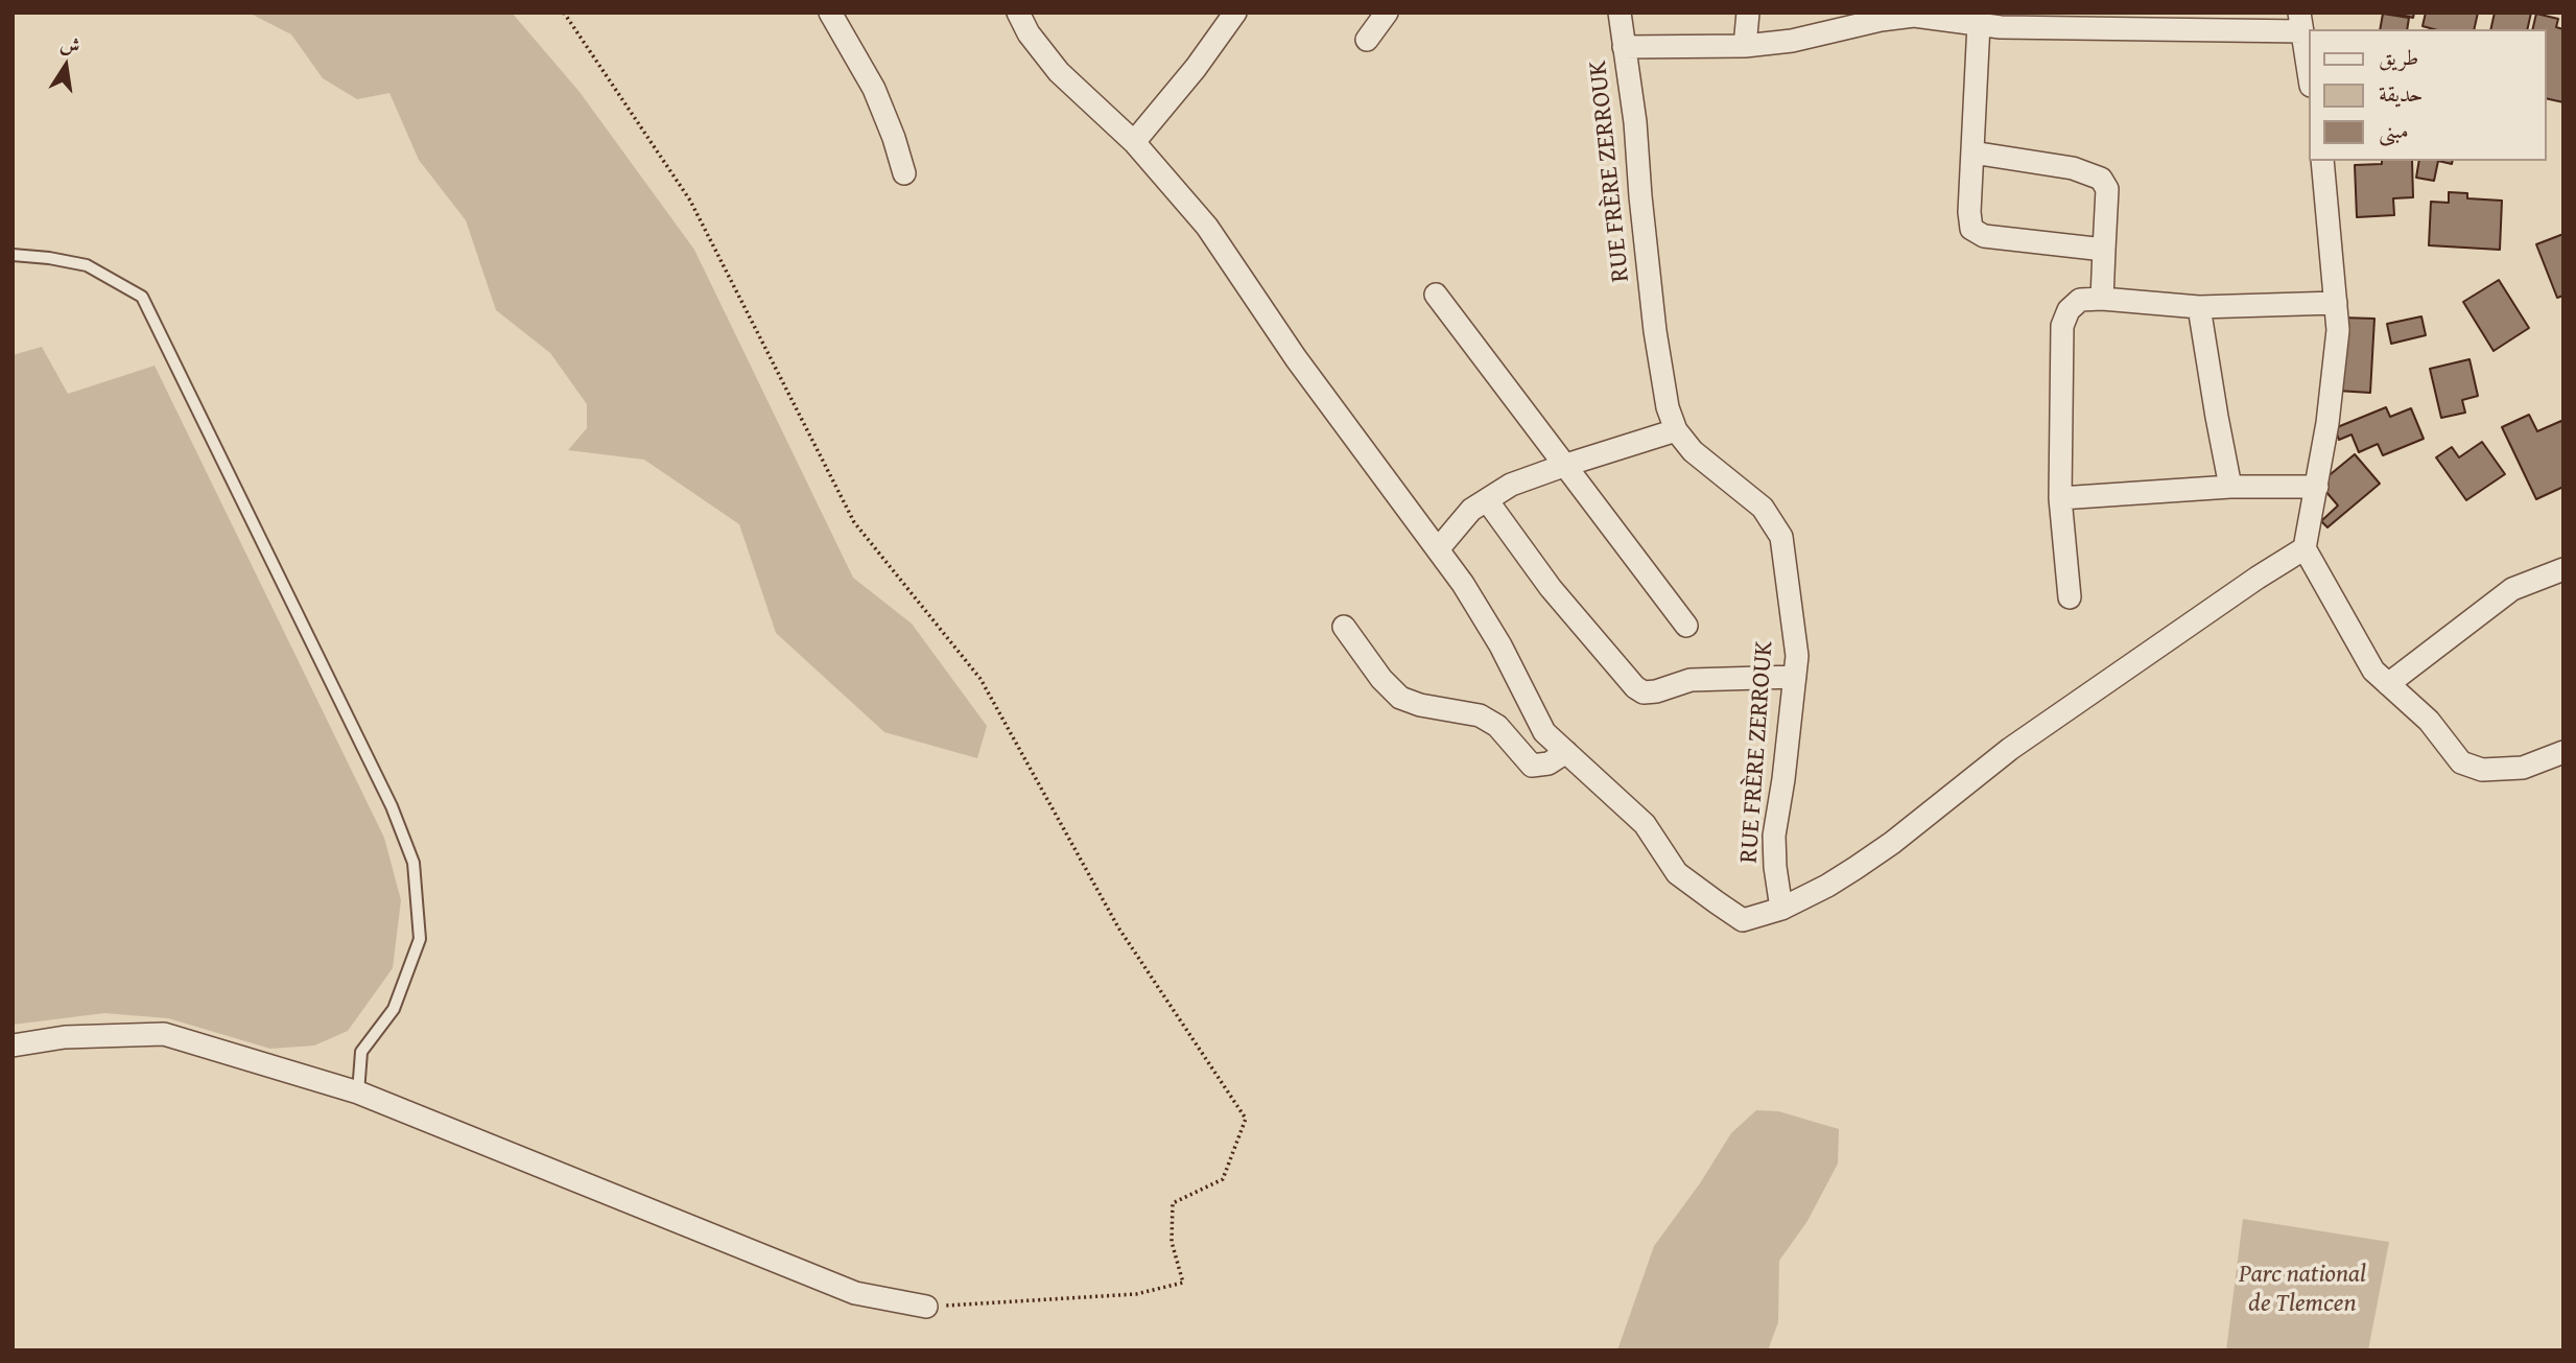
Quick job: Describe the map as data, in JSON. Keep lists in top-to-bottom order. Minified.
{"streets":{"street":["RUE FRÈRE ZERROUK"]},"parks":["Parc national de Tlemcen"],"legend":["طريق","حديقة","مبنى"],"north":"top"}
